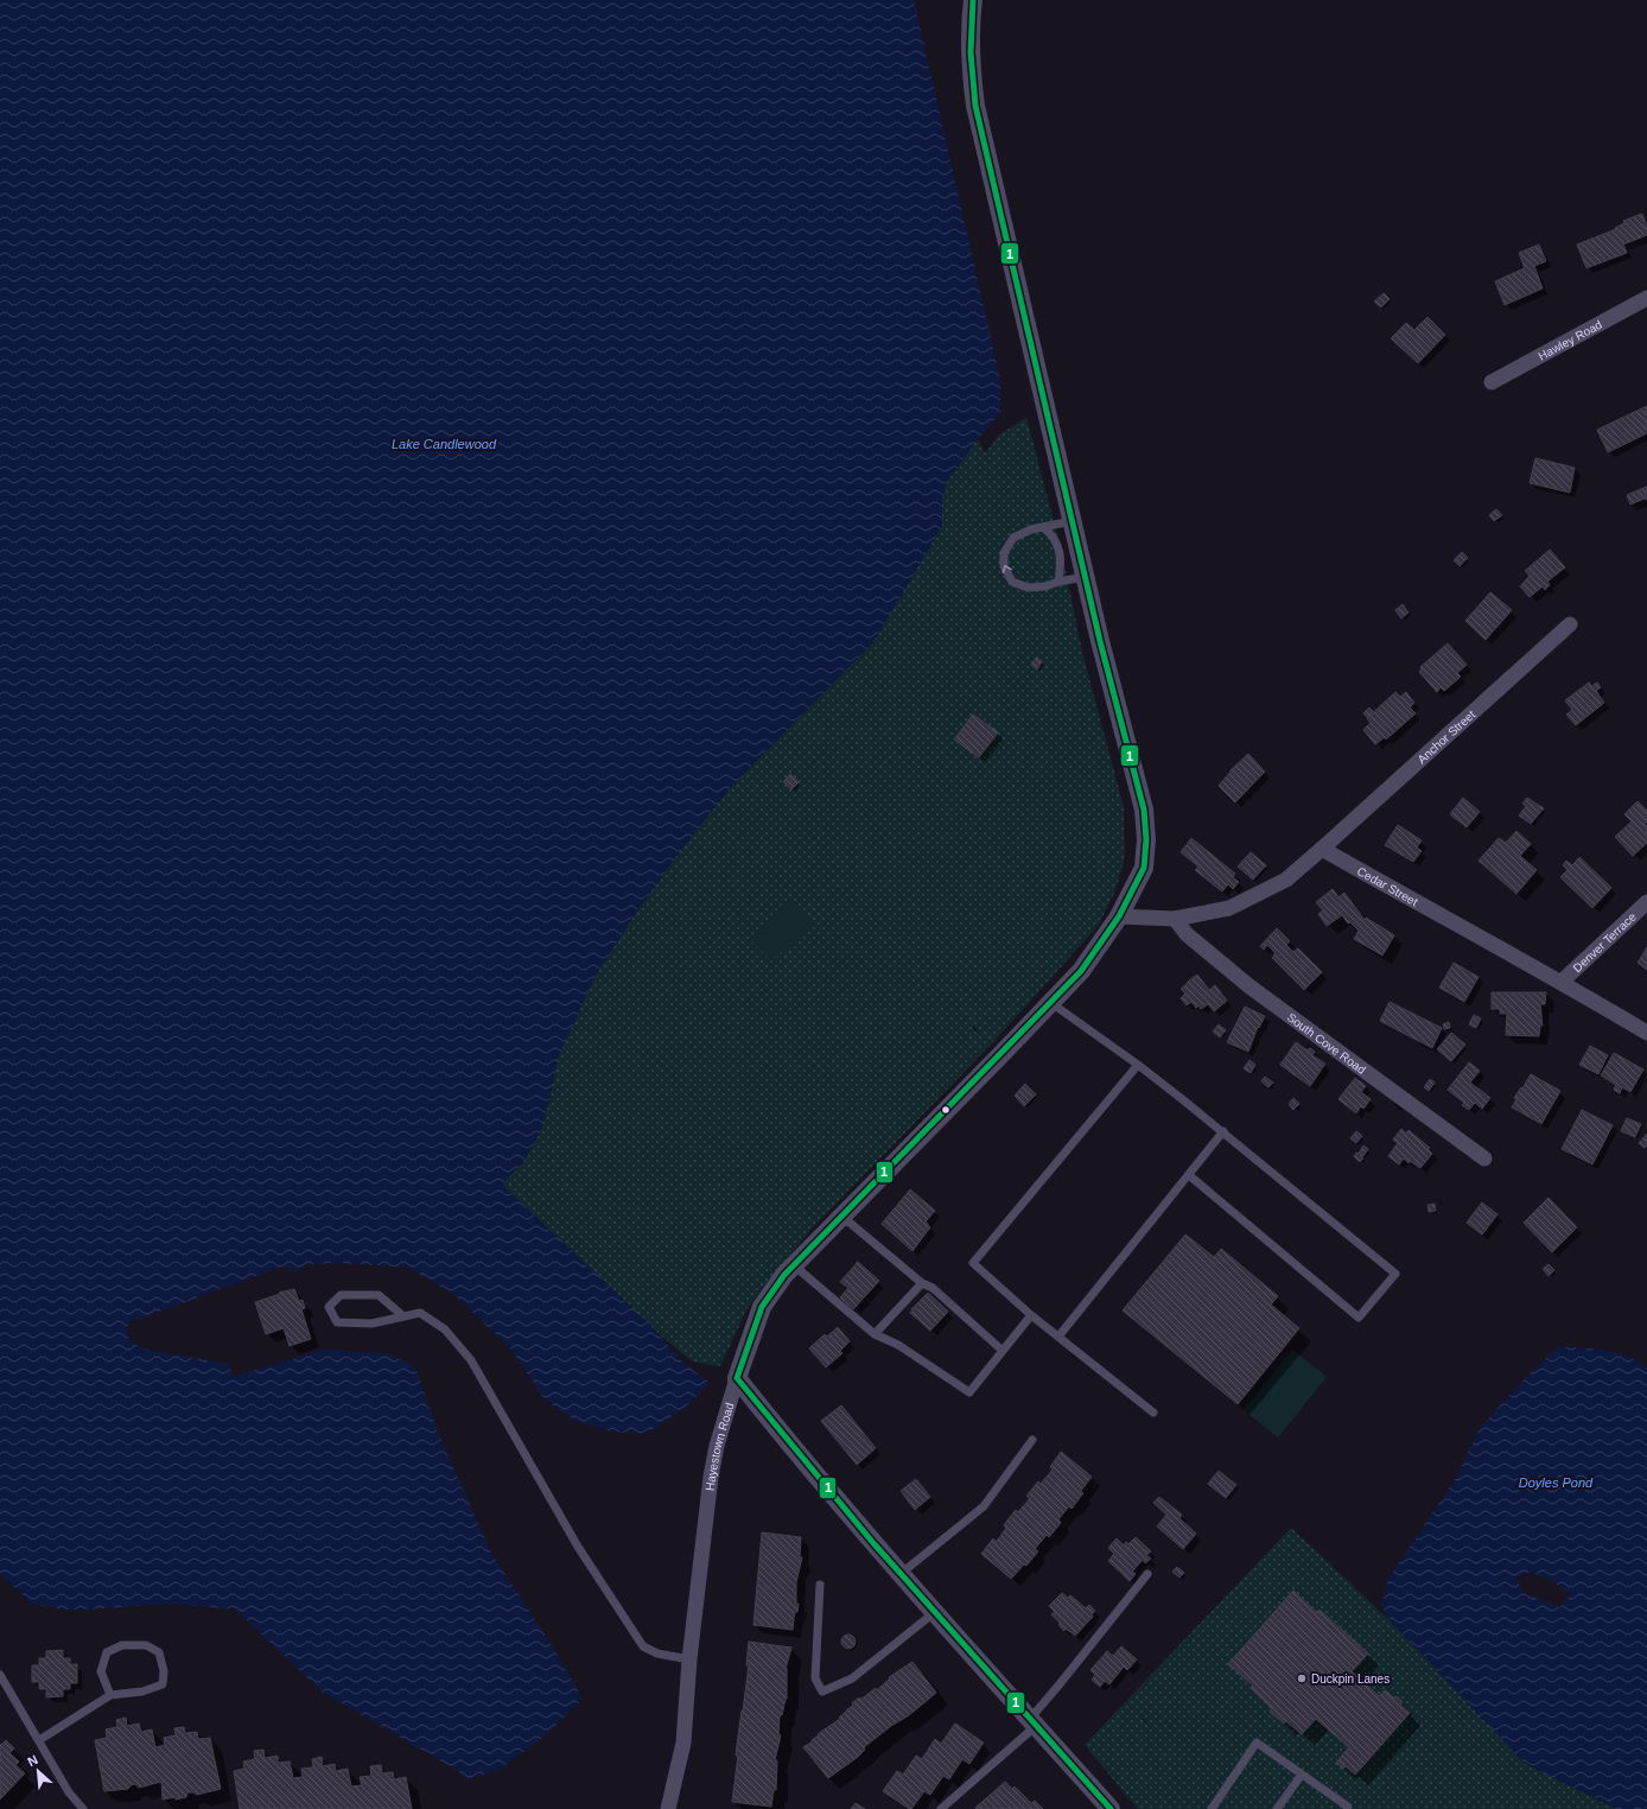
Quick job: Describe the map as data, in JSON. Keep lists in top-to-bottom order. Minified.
{"streets":{"street":["Hawley Road","Anchor Street","Cedar Street","Denver Terrace","South Cove Road","Hayestown Road"]},"crossings":[["Anchor Street","Cedar Street"],["Cedar Street","Denver Terrace"]],"water":["Lake Candlewood","Doyles Pond"],"places":["Duckpin Lanes"],"lines":["transit line 1"],"north":"top left"}
